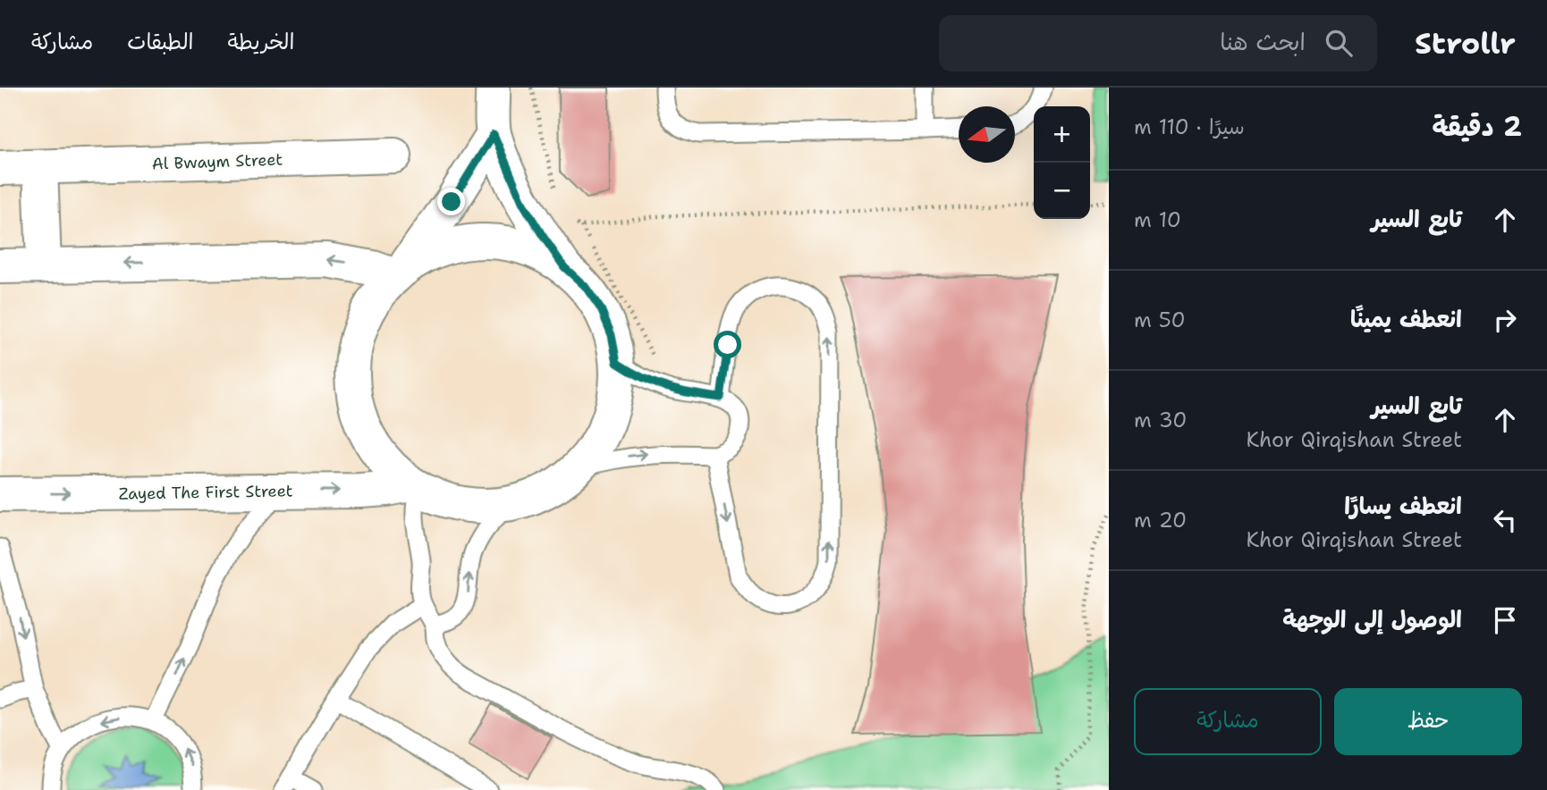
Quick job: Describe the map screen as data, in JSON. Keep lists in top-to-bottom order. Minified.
{"streets":{"street":["Al Bwaym Street","Zayed The First Street"]},"north":"left","page":{"header":"Strollr","search":"ابحث هنا","nav":["الخريطة","الطبقات","مشاركة"],"heading":["2 دقيقة","سيرًا · 110 m"],"map_buttons":["+","−"],"list":[["تابع السير","10 m"],["انعطف يمينًا","50 m"],["تابع السير","Khor Qirqishan Street","30 m"],["انعطف يسارًا","Khor Qirqishan Street","20 m"],"الوصول إلى الوجهة"],"buttons":["حفظ","مشاركة"]}}
